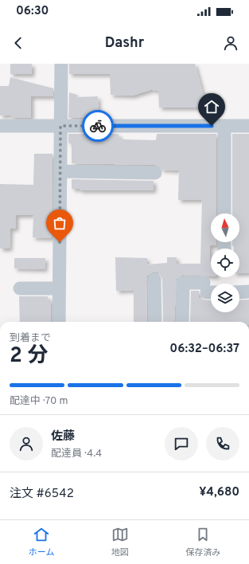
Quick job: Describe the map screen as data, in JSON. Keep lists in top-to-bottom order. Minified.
{"north":"top","page":{"status":"06:30","header":"Dashr","heading":["2 分","到着まで","06:32–06:37"],"panel":["佐藤","配達員 · 4.4","注文 #6542","¥4,680"],"bar":"配達中 · 70 m","tabs":["ホーム","地図","保存済み"]}}
